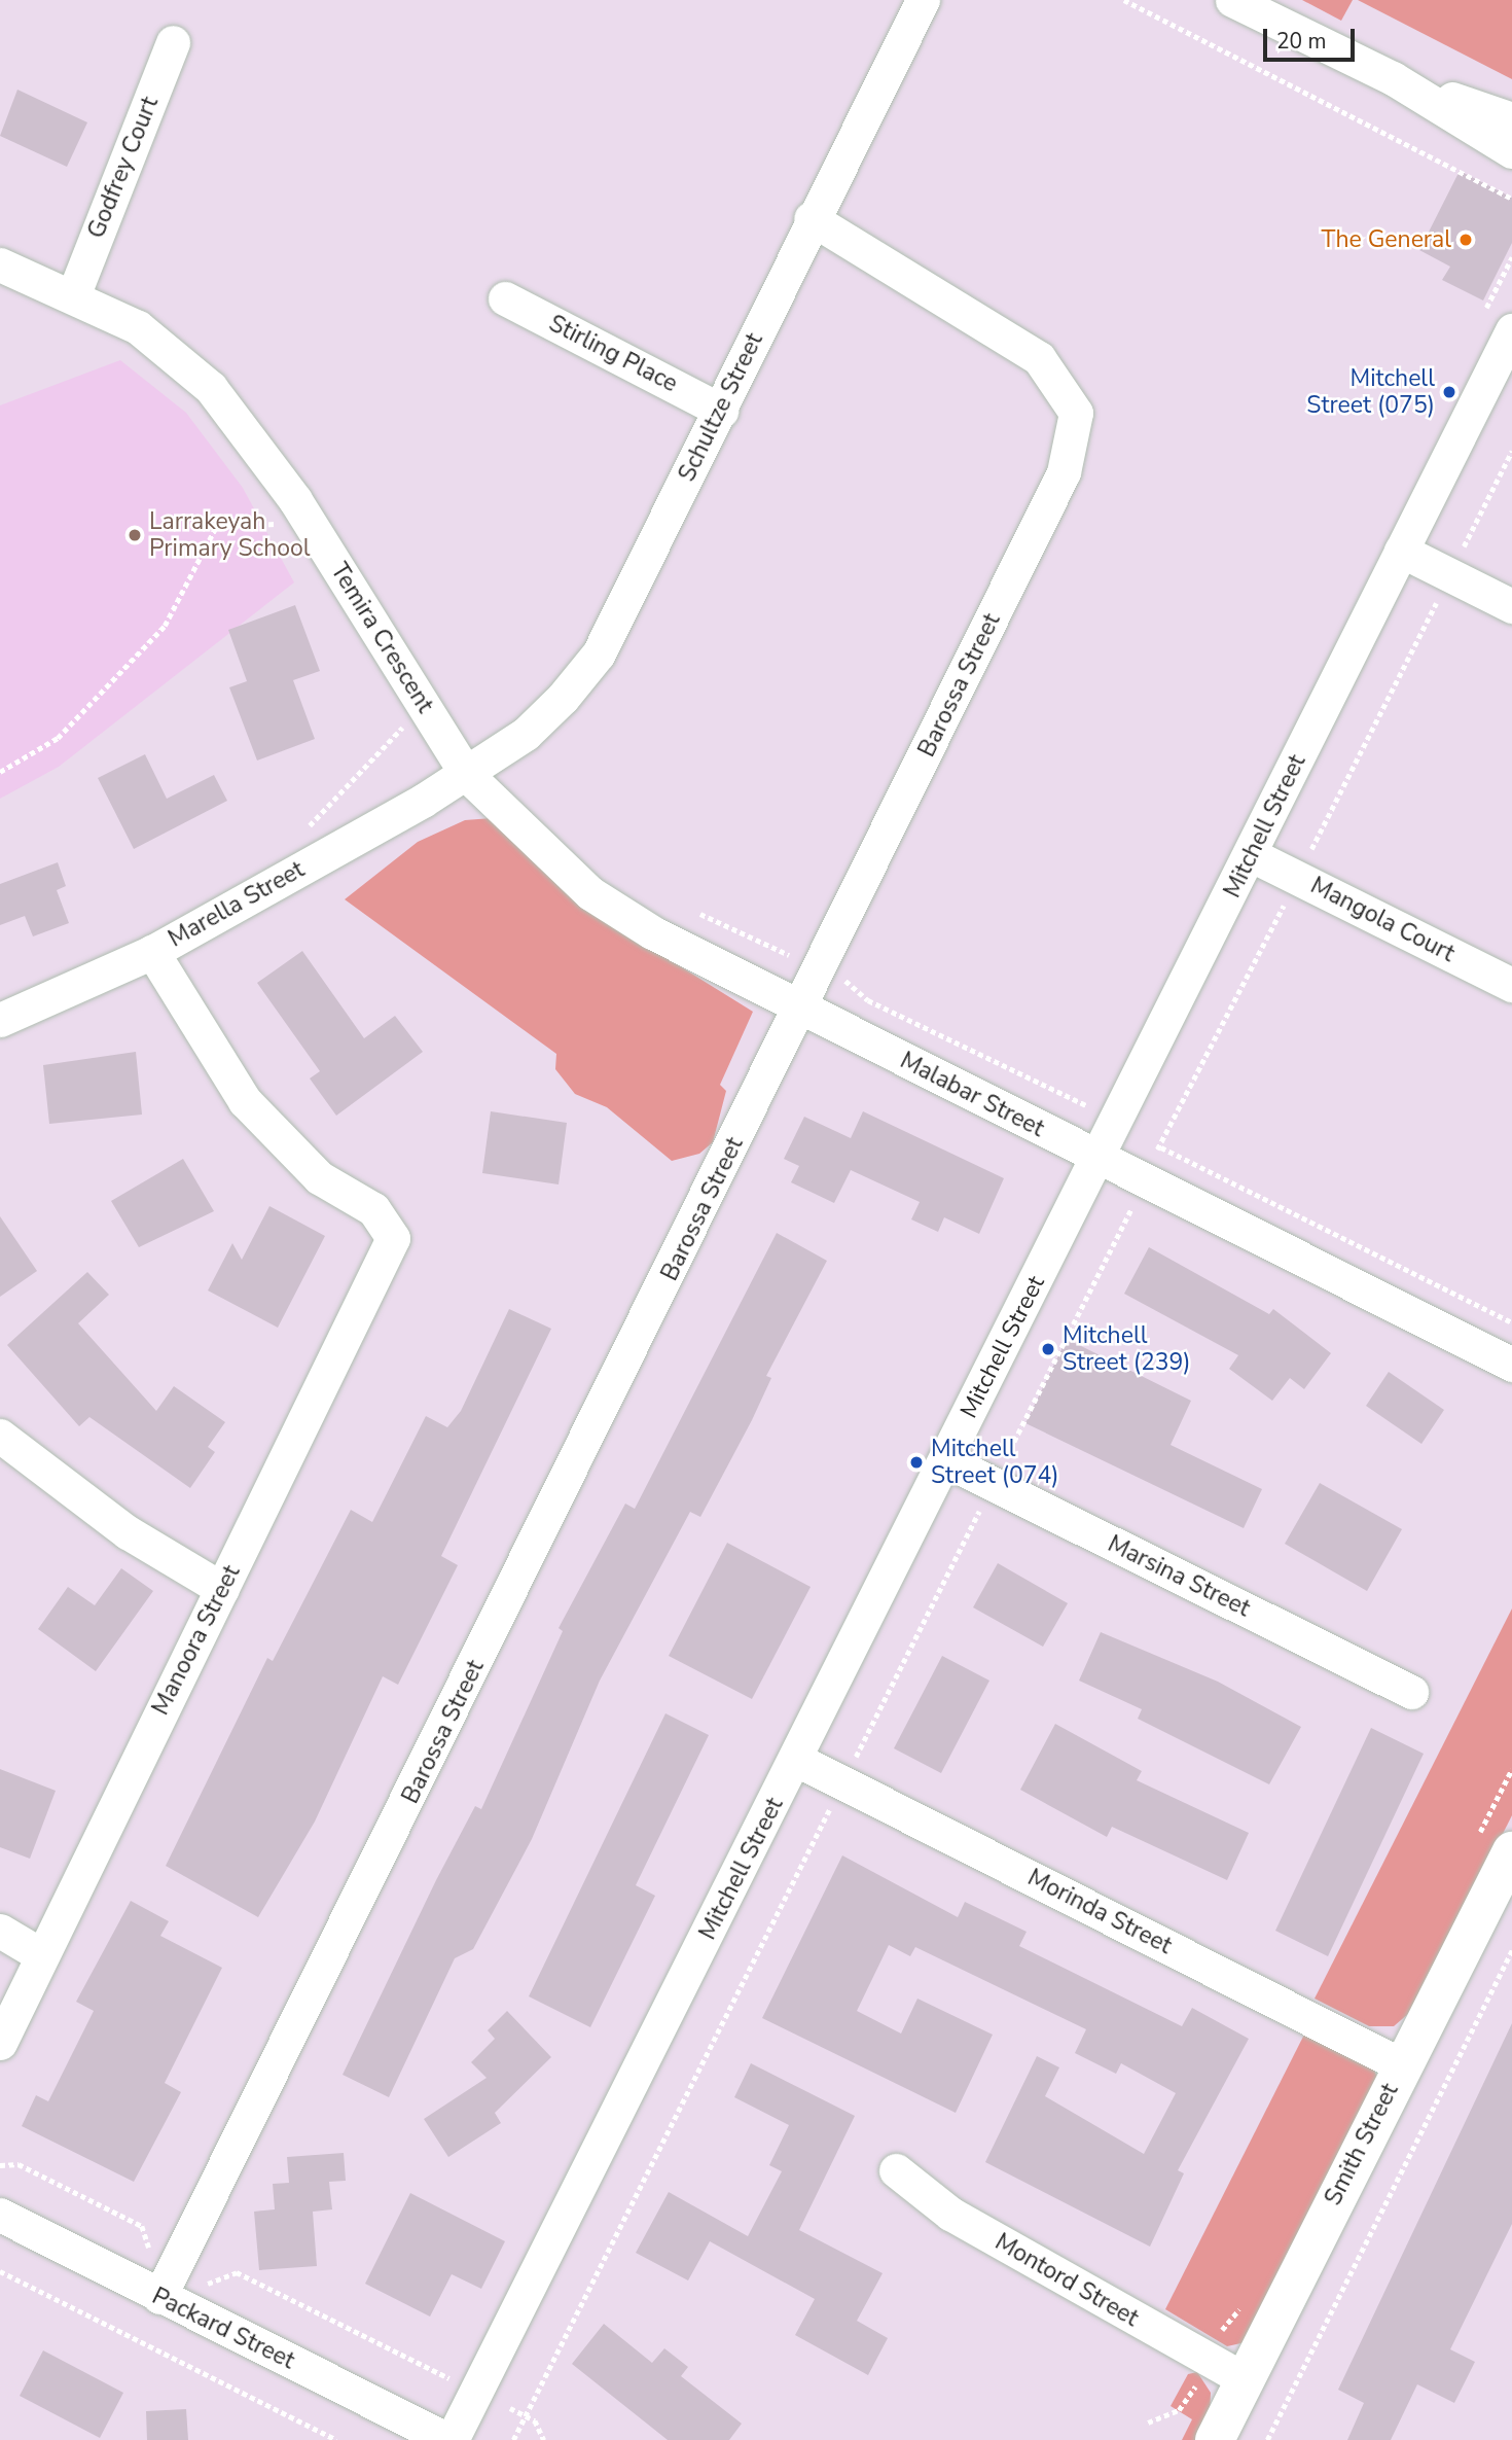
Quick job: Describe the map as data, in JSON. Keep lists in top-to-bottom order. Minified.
{"streets":{"street":["Godfrey Court","Stirling Place","Schultze Street","Temira Crescent","Barossa Street","Mitchell Street","Marella Street","Mangola Court","Malabar Street","Marsina Street","Manoora Street","Morinda Street","Smith Street","Montord Street","Packard Street"]},"crossings":[["Godfrey Court","Temira Crescent"],["Stirling Place","Schultze Street"],["Schultze Street","Temira Crescent"],["Schultze Street","Barossa Street"],["Schultze Street","Marella Street"],["Schultze Street","Malabar Street"],["Temira Crescent","Marella Street"],["Temira Crescent","Malabar Street"],["Barossa Street","Malabar Street"],["Barossa Street","Packard Street"],["Mitchell Street","Mangola Court"],["Mitchell Street","Malabar Street"],["Mitchell Street","Marsina Street"],["Mitchell Street","Morinda Street"],["Mitchell Street","Packard Street"],["Marella Street","Malabar Street"],["Marella Street","Manoora Street"],["Morinda Street","Smith Street"],["Smith Street","Montord Street"]],"places":["The General","Mitchell Street (075)","Larrakeyah Primary School","Mitchell Street (239)","Mitchell Street (074)"],"scale_bar":"20 m"}
